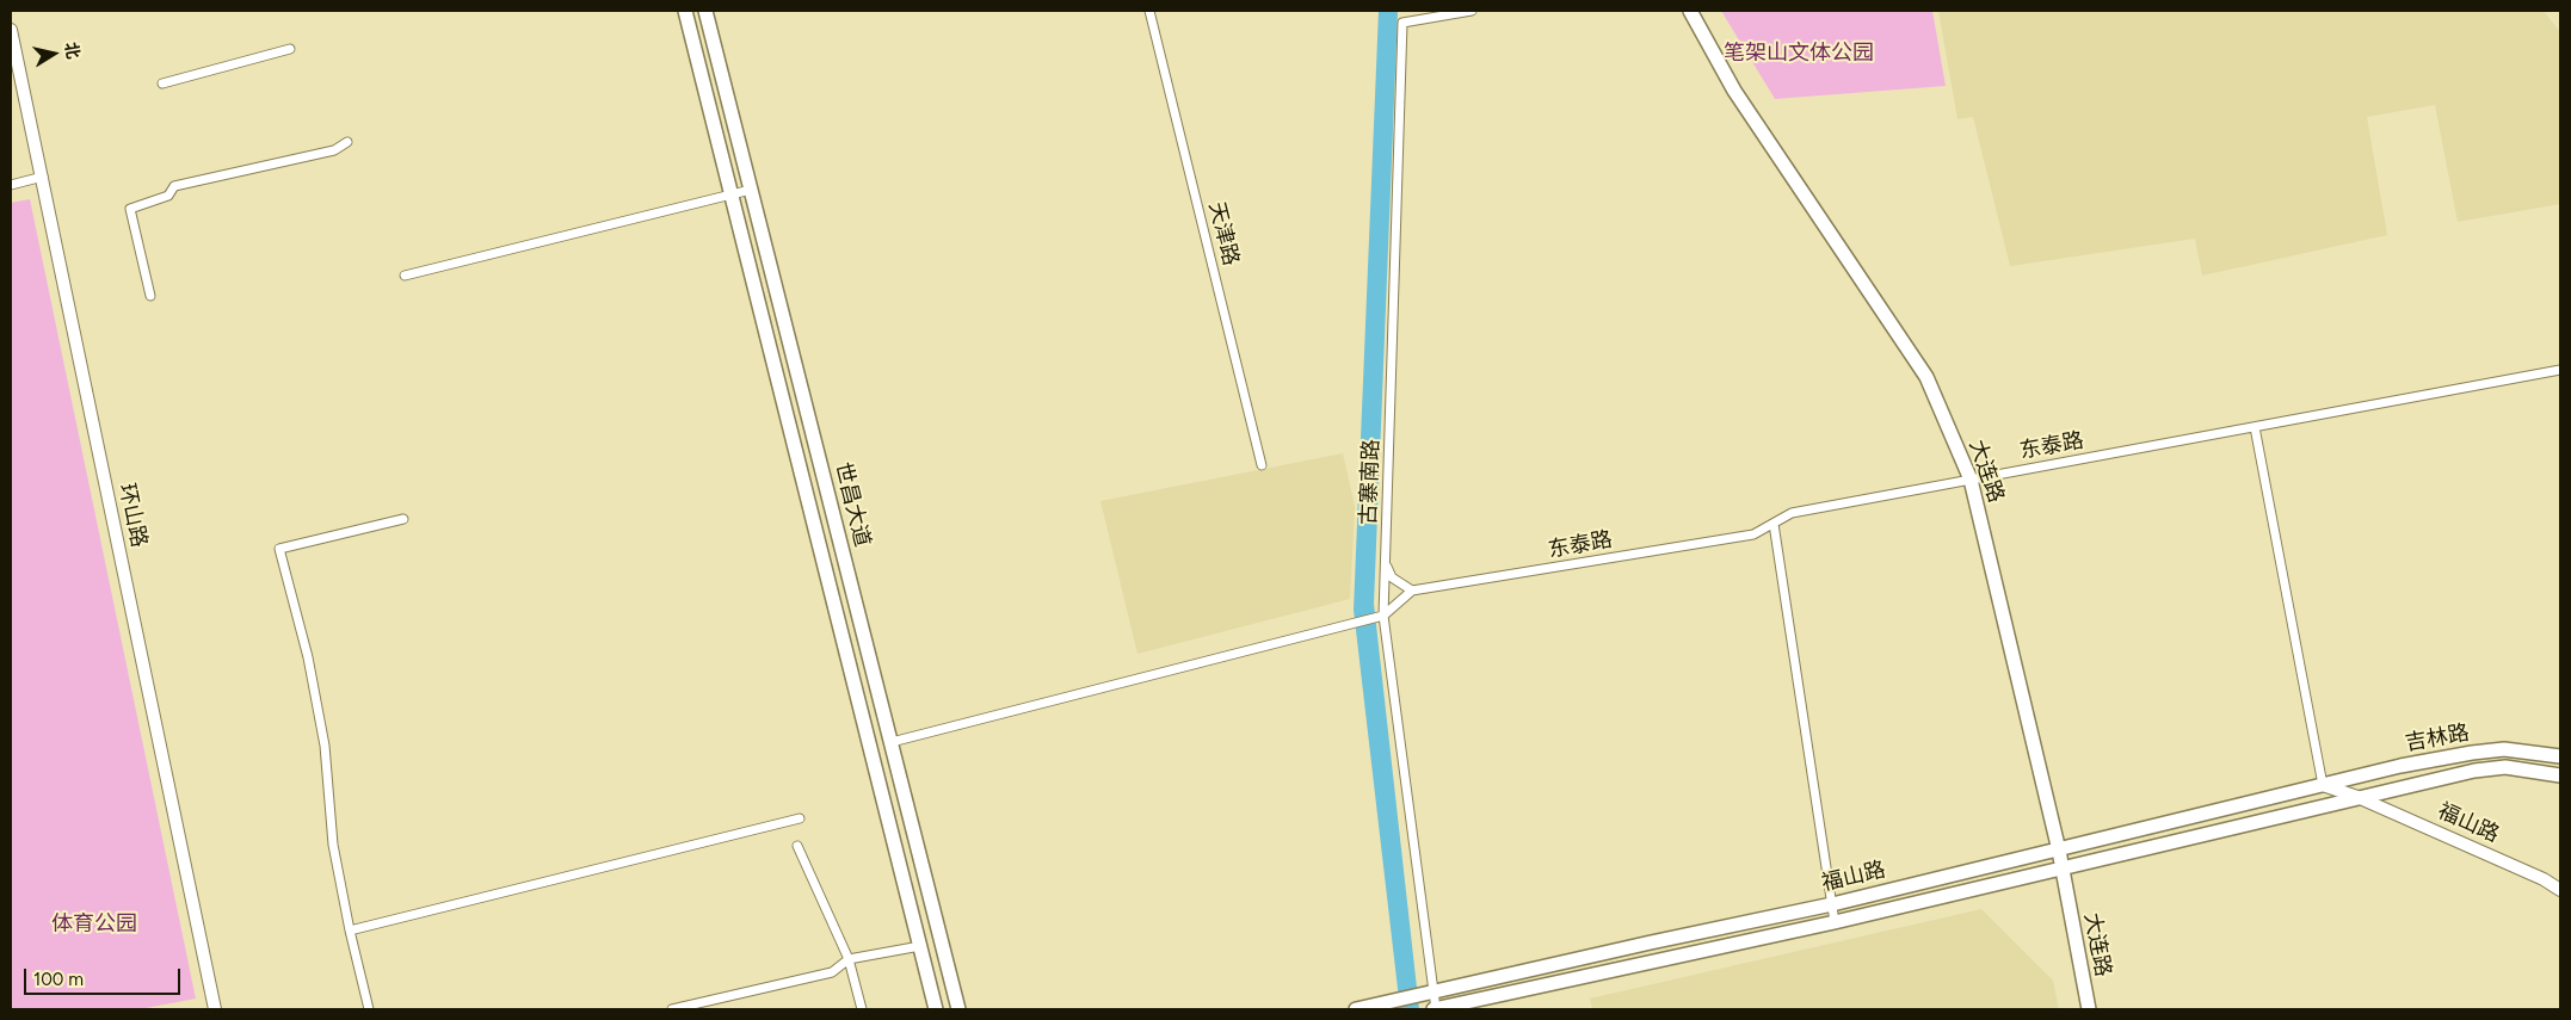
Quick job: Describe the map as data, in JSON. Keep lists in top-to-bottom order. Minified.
{"streets":{"main road":["大连路","世昌大道","环山路","吉林路","福山路"],"street":["天津路","东泰路","古寨南路"]},"crossings":[["东泰路","大连路"],["大连路","福山路"],["古寨南路","福山路"],["吉林路","福山路"]],"parks":["笔架山文体公园","体育公园"],"scale_bar":"100 m","north":"right"}
